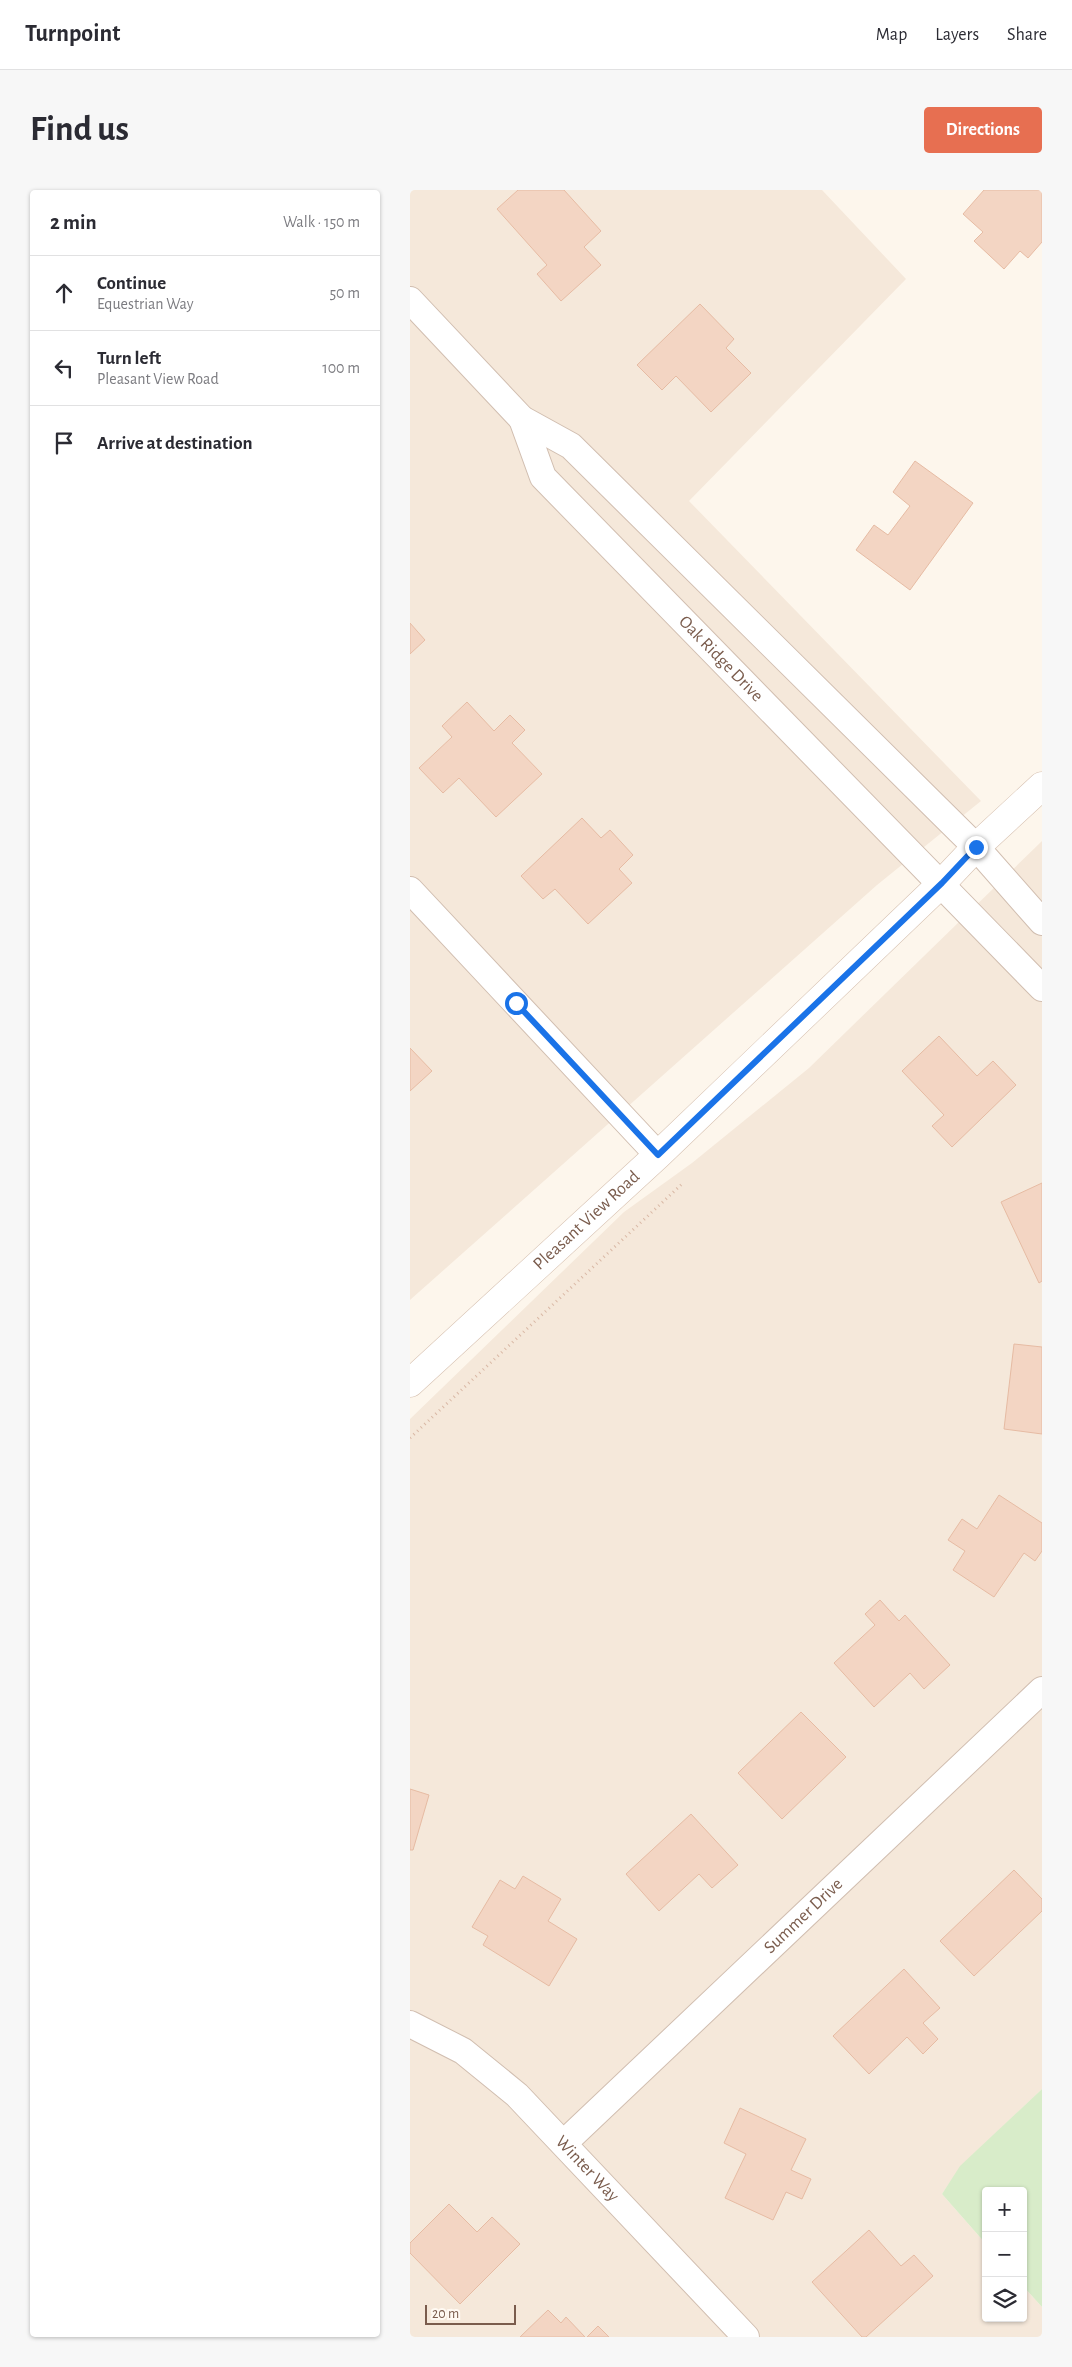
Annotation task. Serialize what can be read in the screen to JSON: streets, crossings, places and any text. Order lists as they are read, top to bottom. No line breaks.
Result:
{"streets":{"main road":["Pleasant View Road"],"street":["Oak Ridge Drive","Summer Drive","Winter Way"]},"crossings":[["Oak Ridge Drive","Pleasant View Road"],["Summer Drive","Winter Way"]],"scale_bar":"20 m","page":{"header":"Turnpoint","nav":["Map","Layers","Share"],"buttons":"Directions","title":"Find us","heading":["2 min","Walk · 150 m"],"list":[["Continue","Equestrian Way","50 m"],["Turn left","Pleasant View Road","100 m"],"Arrive at destination"],"map_buttons":["+","−"],"scale":"20 m"}}
